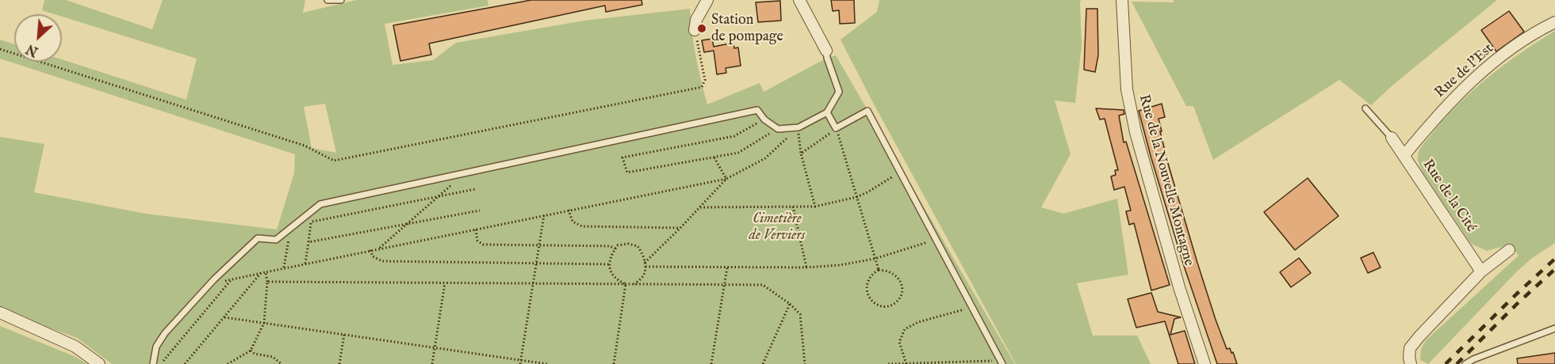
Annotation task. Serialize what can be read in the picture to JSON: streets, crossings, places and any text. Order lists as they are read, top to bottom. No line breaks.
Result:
{"streets":{"street":["Rue de l'Est","Rue de la Nouvelle Montagne","Rue de la Cité"]},"crossings":[["Rue de l'Est","Rue de la Cité"]],"parks":["Cimetière de Verviers"],"places":["Station de pompage"],"north":"bottom left"}
